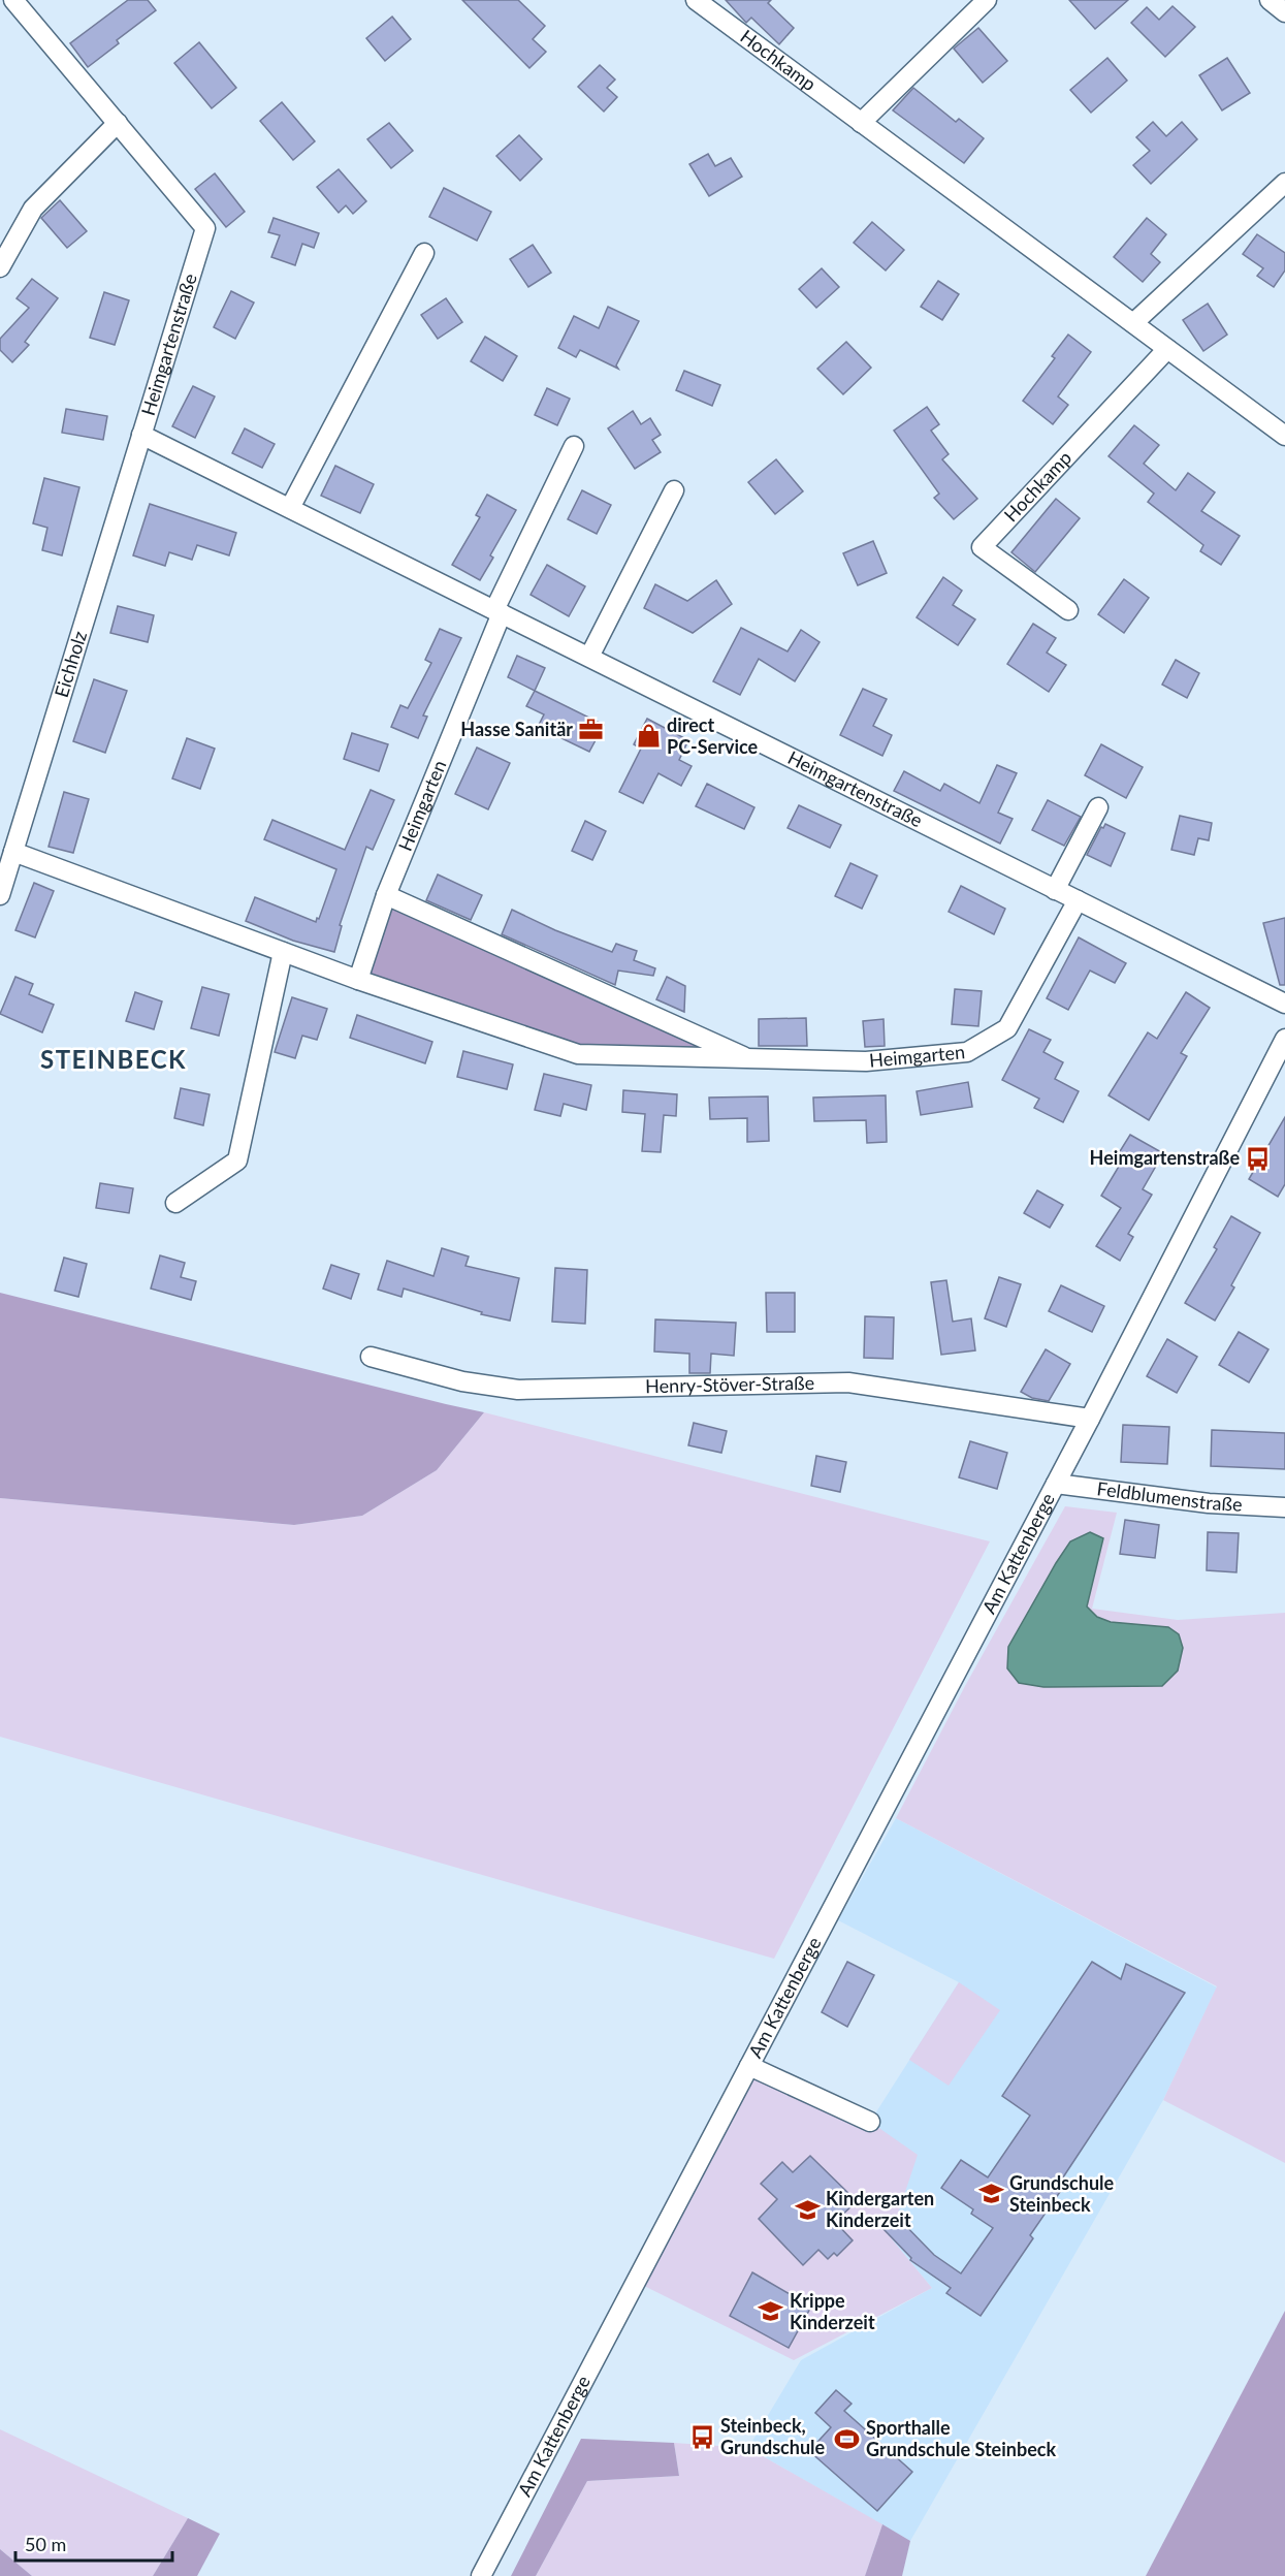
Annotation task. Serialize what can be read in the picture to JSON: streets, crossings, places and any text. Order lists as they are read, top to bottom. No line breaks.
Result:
{"streets":{"street":["Hochkamp","Heimgartenstraße","Eichholz","Heimgarten","Henry-Stöver-Straße","Feldblumenstraße","Am Kattenberge"]},"crossings":[["Heimgartenstraße","Eichholz"],["Heimgartenstraße","Heimgarten"],["Eichholz","Heimgarten"],["Henry-Stöver-Straße","Am Kattenberge"],["Feldblumenstraße","Am Kattenberge"]],"districts":["STEINBECK"],"places":{"office":["Hasse Sanitär"],"shop":["direct PC-Service"],"bus stop":["Heimgartenstraße","Steinbeck, Grundschule"],"school or university":["Grundschule Steinbeck","Kindergarten Kinderzeit","Krippe Kinderzeit"],"sports":["Sporthalle Grundschule Steinbeck"]},"scale_bar":"50 m"}
